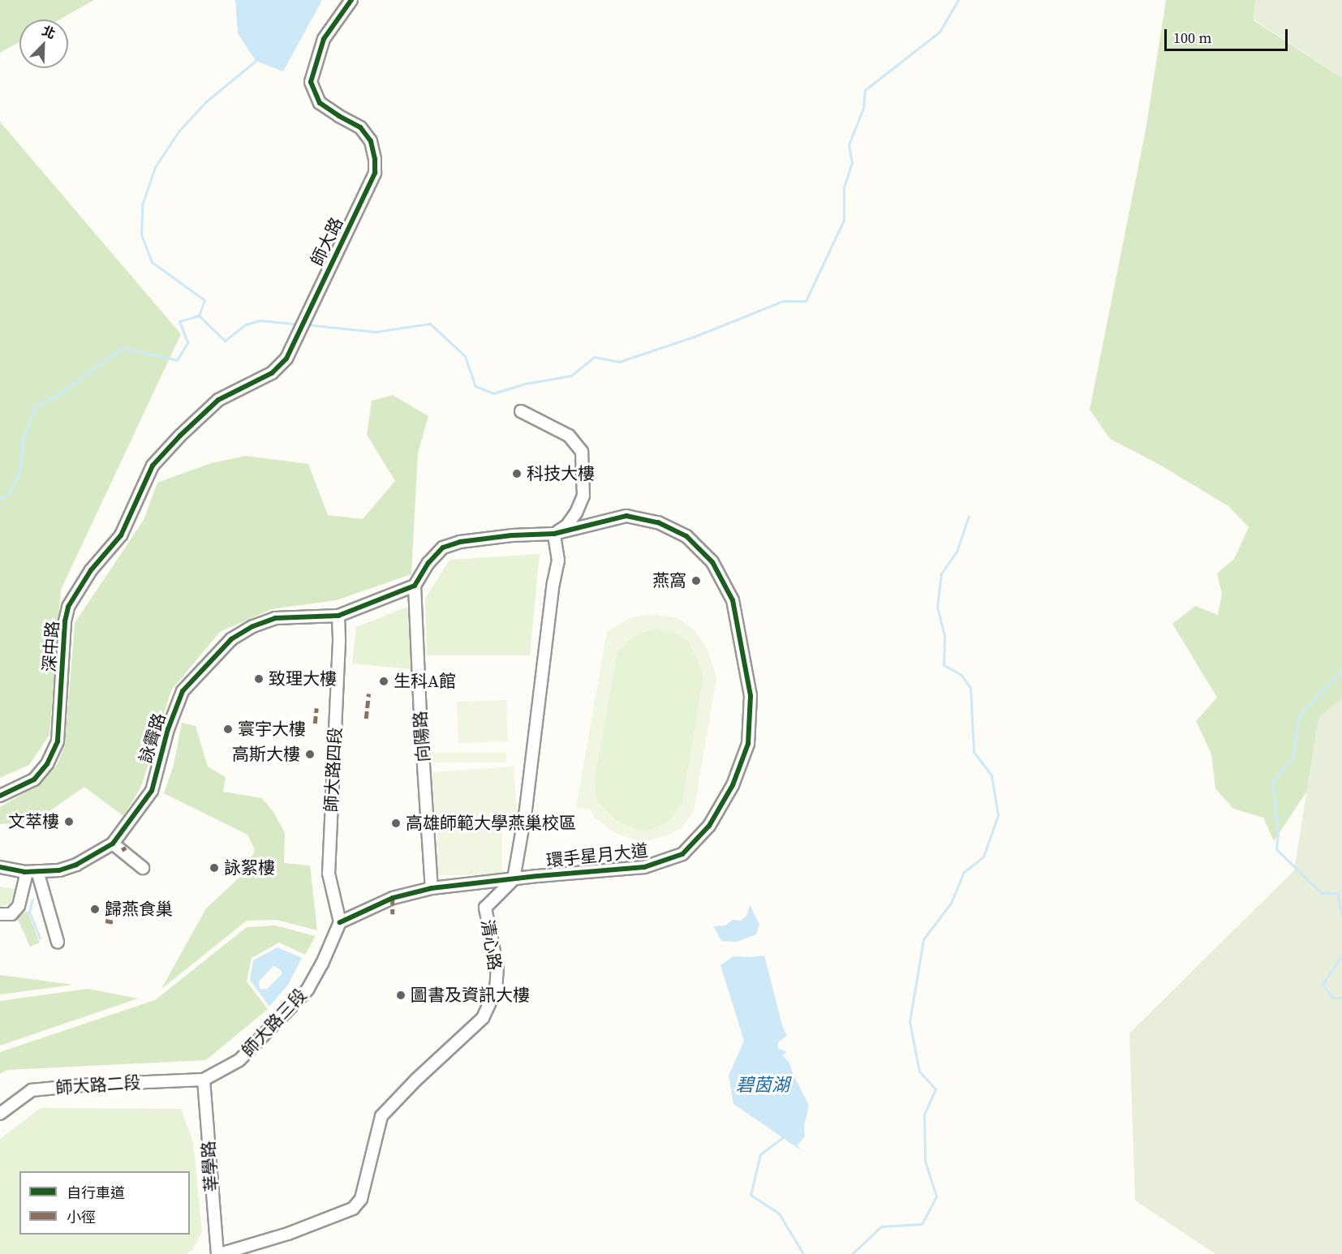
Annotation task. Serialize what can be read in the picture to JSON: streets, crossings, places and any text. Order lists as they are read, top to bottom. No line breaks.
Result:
{"streets":{"street":["師大路","深中路","向陽路","詠霽路","師大路四段","環手星月大道","清心路","師大路三段","師大路二段","莘學路"]},"crossings":[["師大路","深中路"],["向陽路","環手星月大道"],["詠霽路","師大路四段"],["師大路四段","環手星月大道"],["師大路四段","師大路三段"],["環手星月大道","清心路"],["環手星月大道","師大路三段"],["清心路","莘學路"],["師大路三段","師大路二段"],["師大路三段","莘學路"],["師大路二段","莘學路"]],"water":["碧茵湖"],"places":["科技大樓","燕窩","致理大樓","生科A館","寰宇大樓","高斯大樓","文萃樓","高雄師範大學燕巢校區","詠絮樓","歸燕食巢","圖書及資訊大樓"],"legend":["自行車道","小徑"],"scale_bar":"100 m","north":"top right"}
